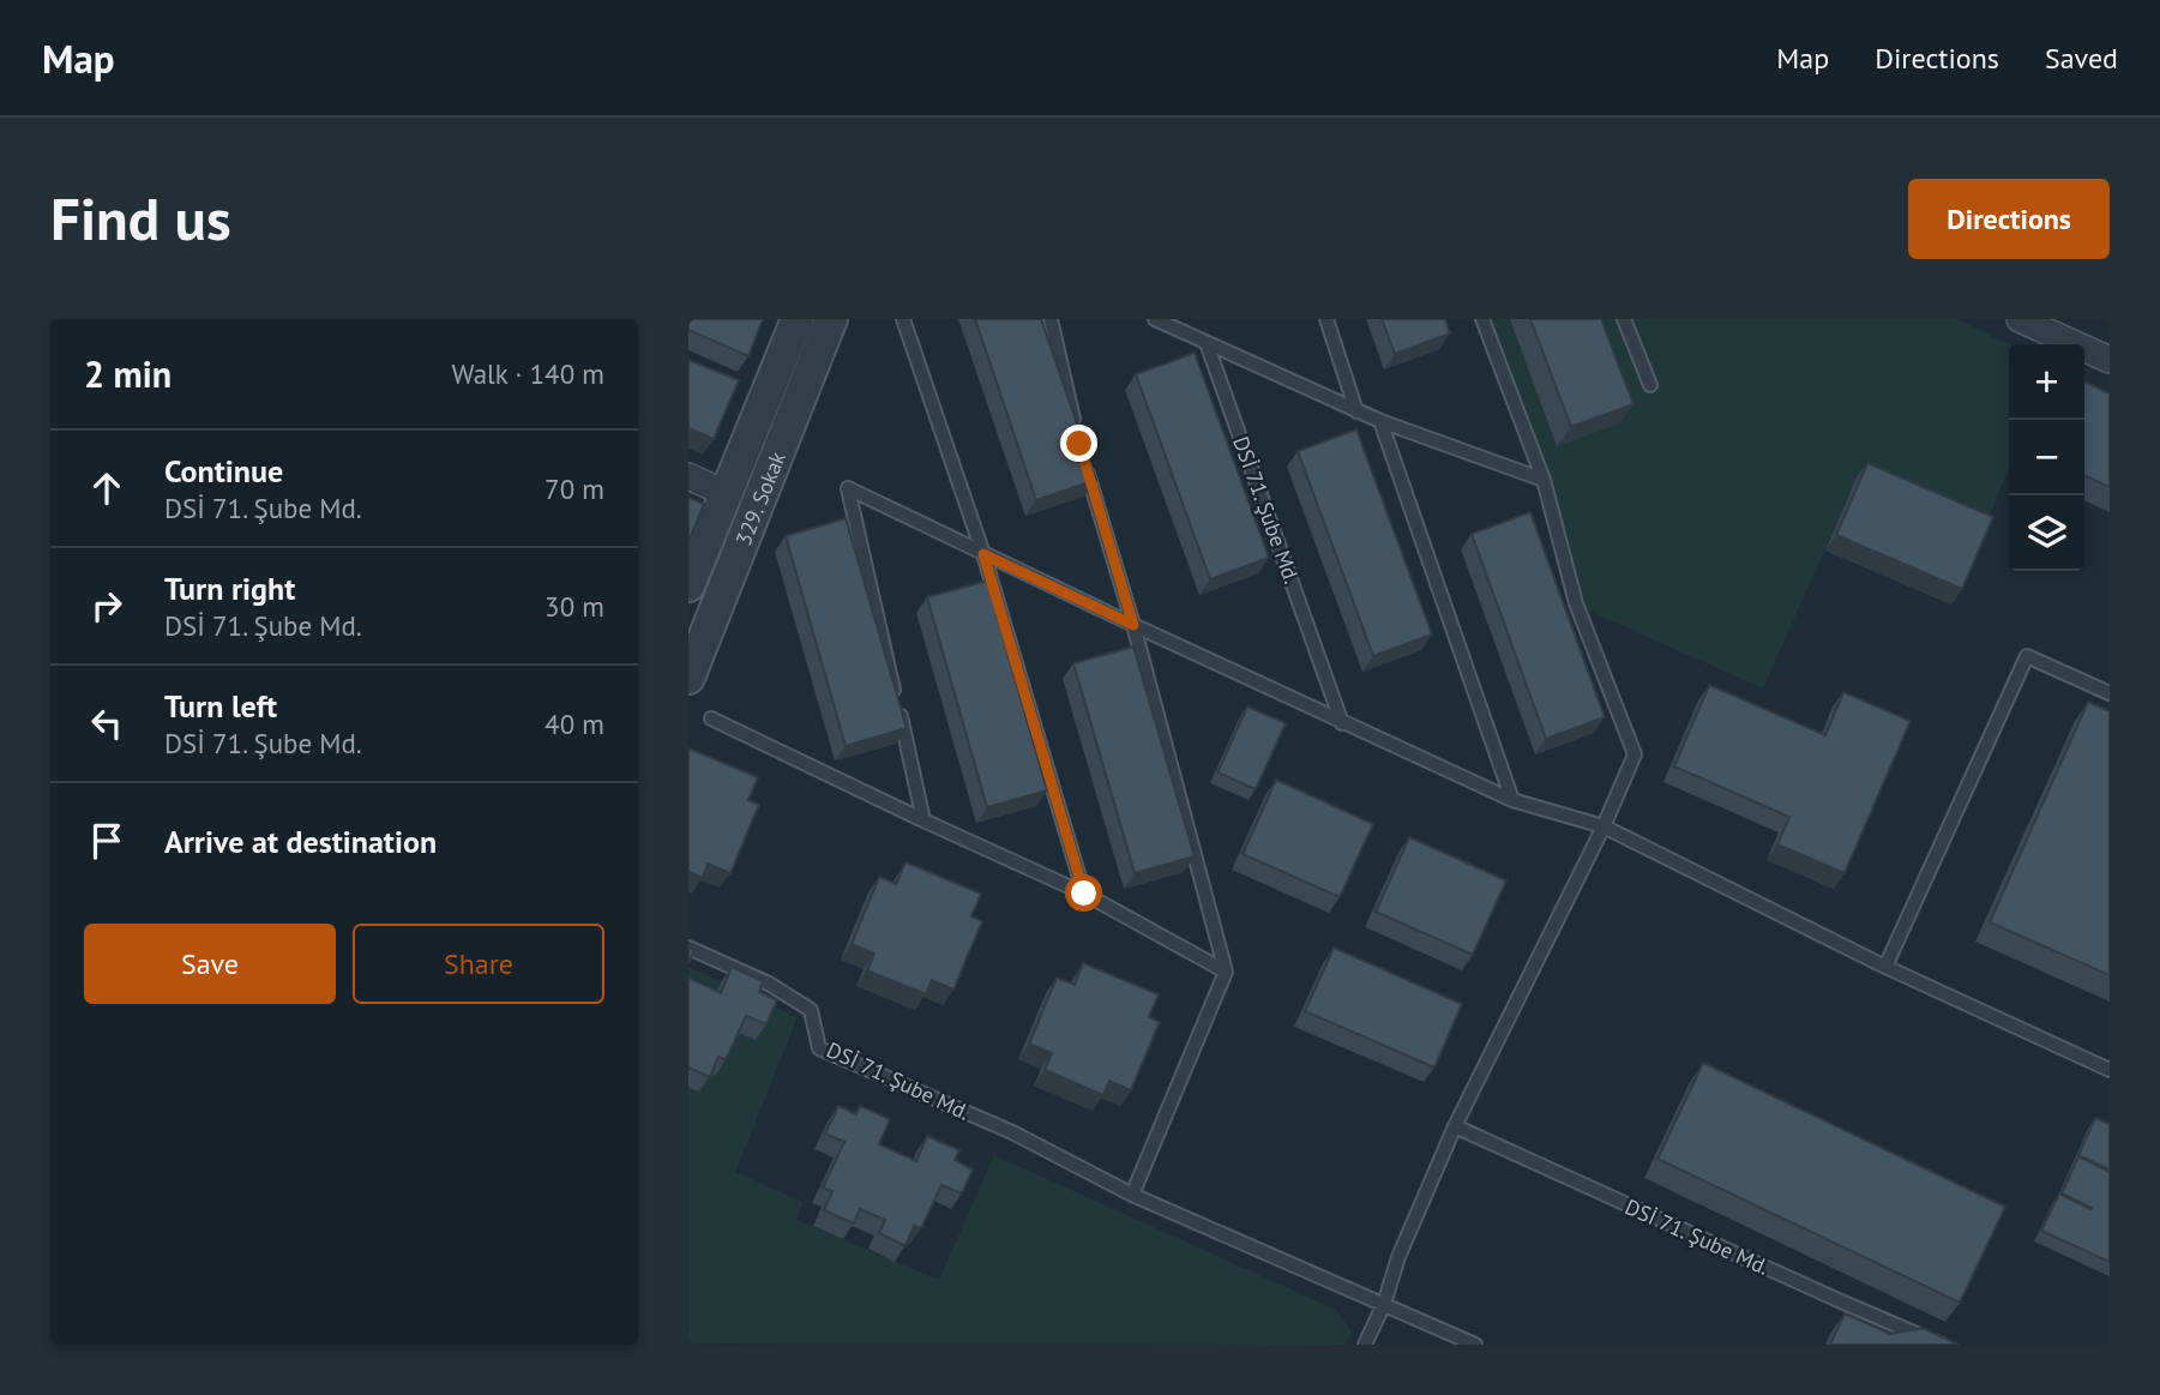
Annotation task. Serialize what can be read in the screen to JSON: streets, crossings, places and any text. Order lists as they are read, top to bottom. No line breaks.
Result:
{"streets":{"street":["329. Sokak"],"lane":["DSİ 71. Şube Md."]},"page":{"header":"Map","nav":["Map","Directions","Saved"],"buttons":["Directions",["Save","Share"]],"title":"Find us","heading":["2 min","Walk · 140 m"],"map_buttons":["+","−"],"list":[["Continue","DSİ 71. Şube Md.","70 m"],["Turn right","DSİ 71. Şube Md.","30 m"],["Turn left","DSİ 71. Şube Md.","40 m"],"Arrive at destination"]}}
